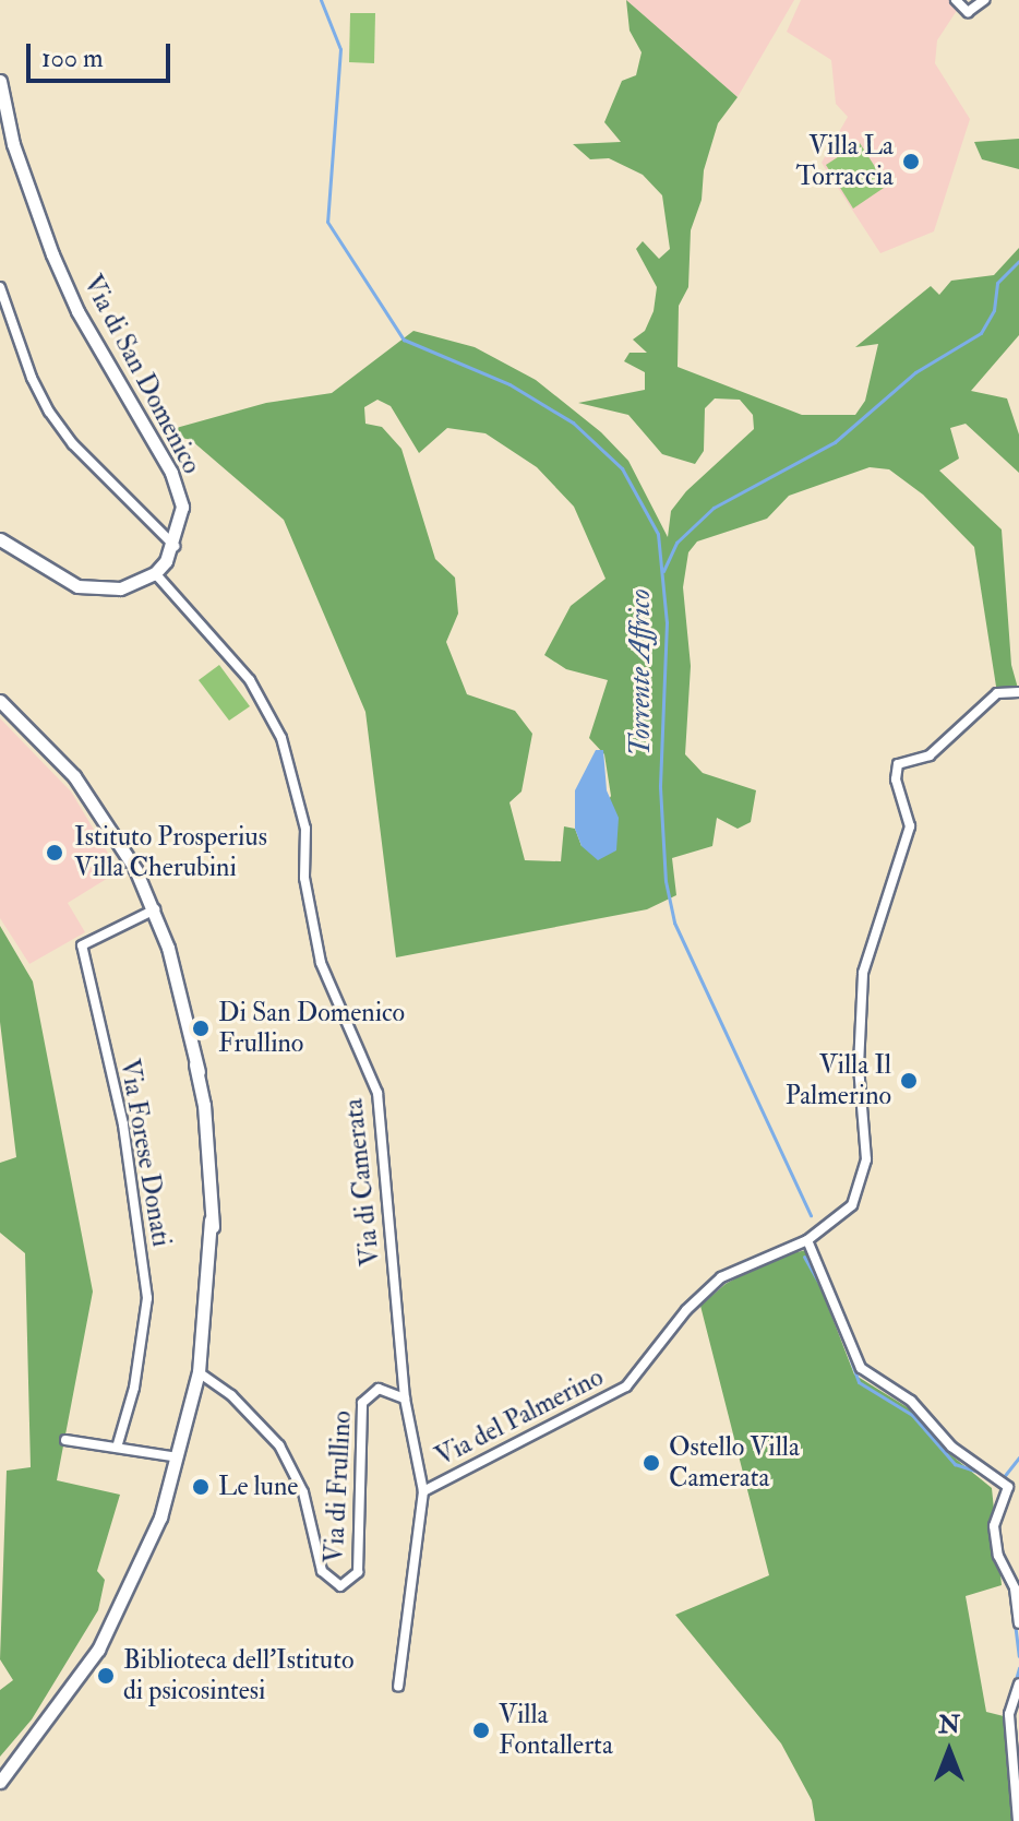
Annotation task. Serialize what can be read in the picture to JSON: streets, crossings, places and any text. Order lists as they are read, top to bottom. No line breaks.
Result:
{"streets":{"main road":["Via di San Domenico"],"street":["Via Forese Donati","Via di Camerata","Via del Palmerino","Via di Frullino"]},"crossings":[["Via di San Domenico","Via di Camerata"],["Via di Camerata","Via del Palmerino"],["Via di Camerata","Via di Frullino"]],"water":["Torrente Affrico"],"places":["Villa La Torraccia","Istituto Prosperius Villa Cherubini","Di San Domenico Frullino","Villa Il Palmerino","Ostello Villa Camerata","Le lune","Biblioteca dell'Istituto di psicosintesi","Villa Fontallerta"],"scale_bar":"100 m","north":"top"}
